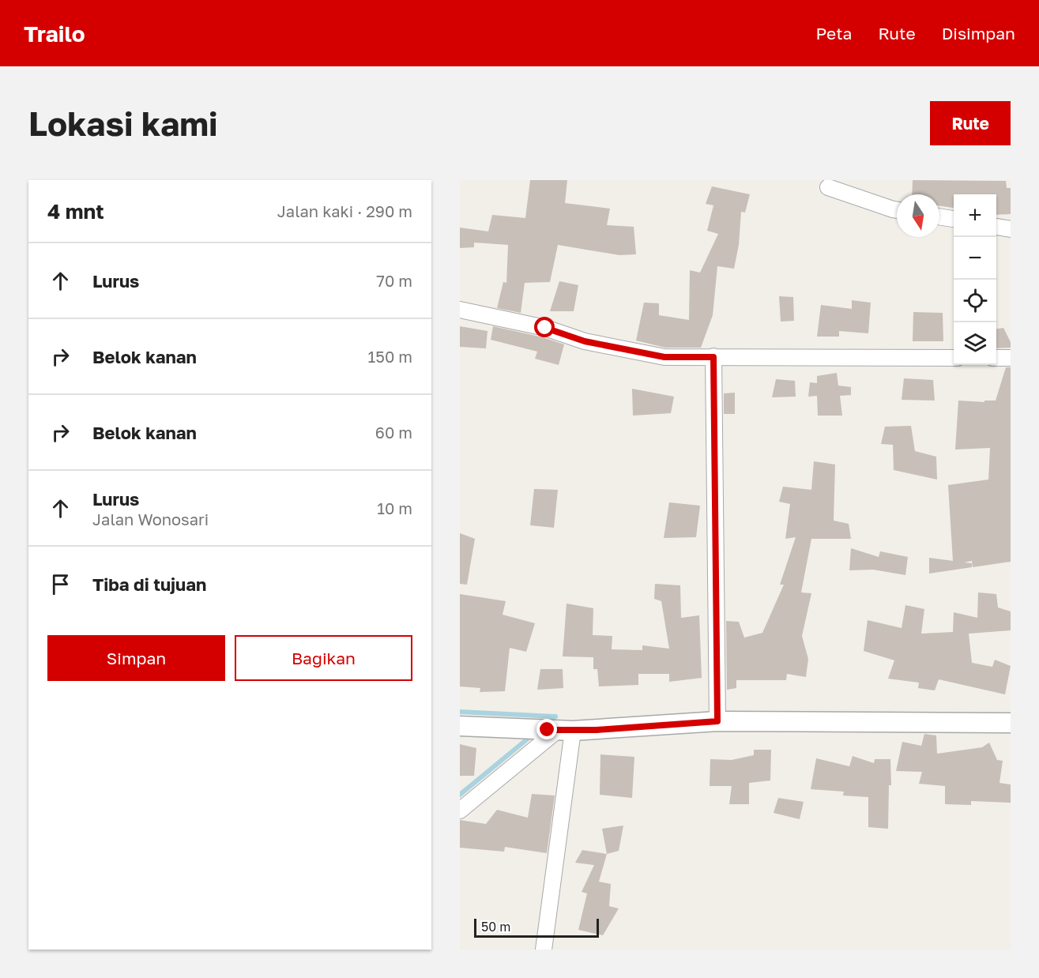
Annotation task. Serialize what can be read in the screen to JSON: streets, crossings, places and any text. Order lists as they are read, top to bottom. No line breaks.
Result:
{"scale_bar":"50 m","north":"bottom","page":{"header":"Trailo","nav":["Peta","Rute","Disimpan"],"buttons":["Rute",["Simpan","Bagikan"]],"title":"Lokasi kami","heading":["4 mnt","Jalan kaki · 290 m"],"map_buttons":["+","−"],"list":[["Lurus","70 m"],["Belok kanan","150 m"],["Belok kanan","60 m"],["Lurus","Jalan Wonosari","10 m"],"Tiba di tujuan"],"scale":"50 m"}}
